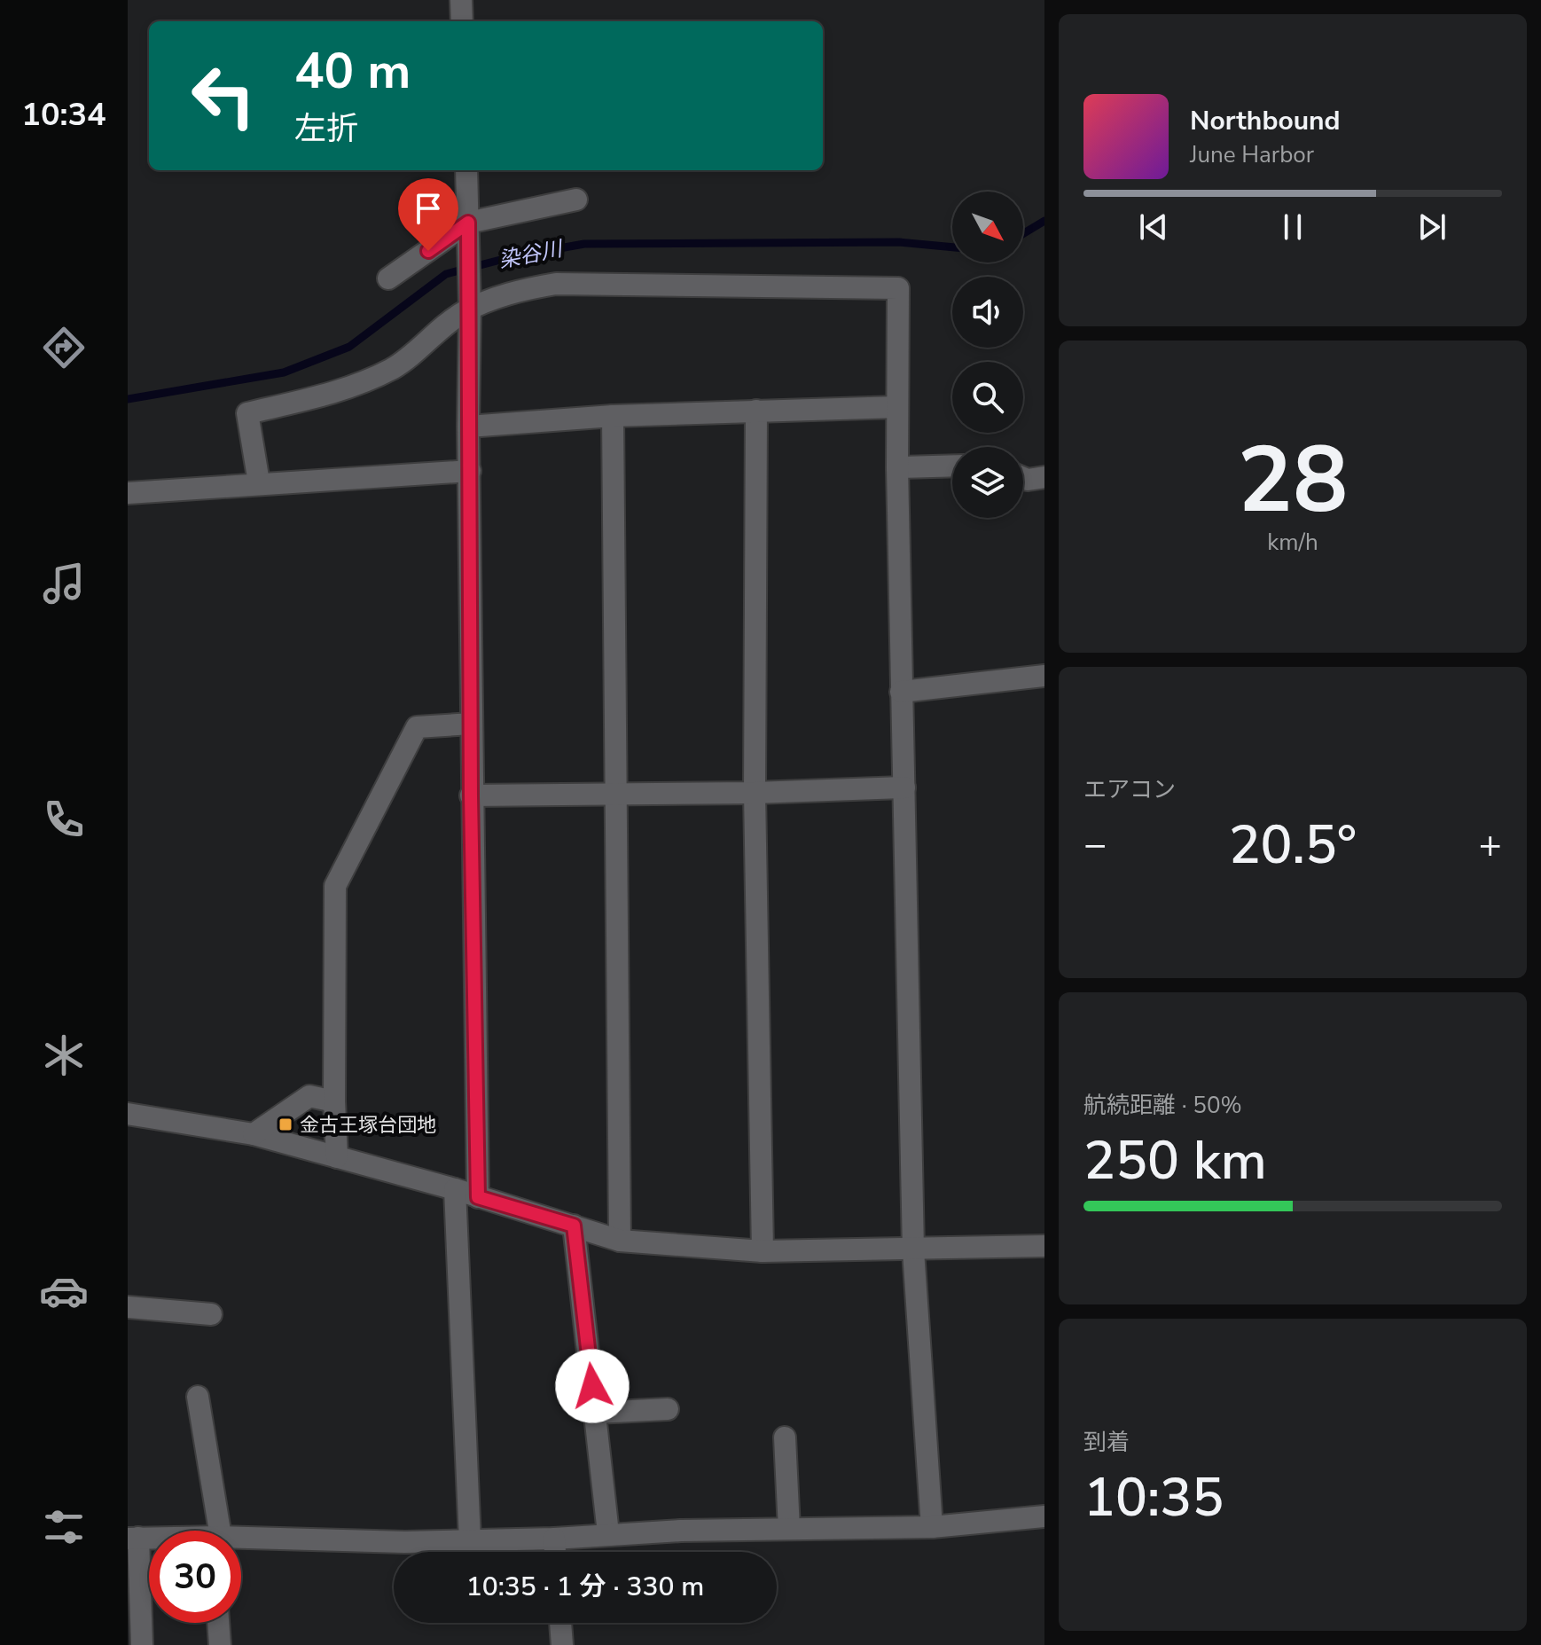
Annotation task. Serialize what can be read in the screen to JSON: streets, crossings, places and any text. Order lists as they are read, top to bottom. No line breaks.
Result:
{"water":["染谷川"],"places":{"transit":["金古王塚台団地"]},"north":"bottom right","page":{"tabs":"10:34","turn":["40 m","左折"],"song":["Northbound","June Harbor"],"tile":[["28","km/h"],"エアコン",["航続距離 · 50%","250 km"],["到着","10:35"]],"heat":["−","20.5°","+"],"limit":"30","trip":"10:35 · 1 分 · 330 m"}}
